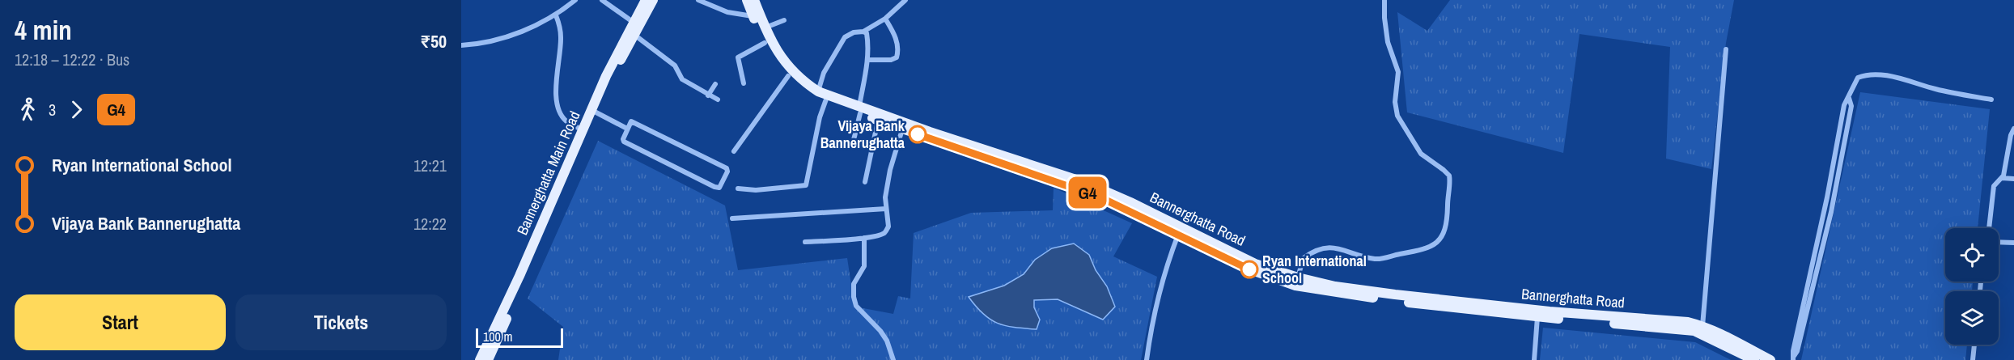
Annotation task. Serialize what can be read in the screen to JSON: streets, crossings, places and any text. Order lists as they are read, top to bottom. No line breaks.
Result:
{"streets":{"main road":["Bannerghatta Main Road","Bannerghatta Road"]},"places":["Vijaya Bank Bannerughatta","Ryan International School"],"lines":["bus line G4"],"scale_bar":"100 m","page":{"heading":["4 min","12:18 – 12:22 · Bus","₹50"],"on_map":"G4","legs":["3","G4"],"list":[{"name":"Ryan International School","value":"12:21"},{"name":"Vijaya Bank Bannerughatta","value":"12:22"}],"buttons":["Start","Tickets"],"scale":"100 m"}}
